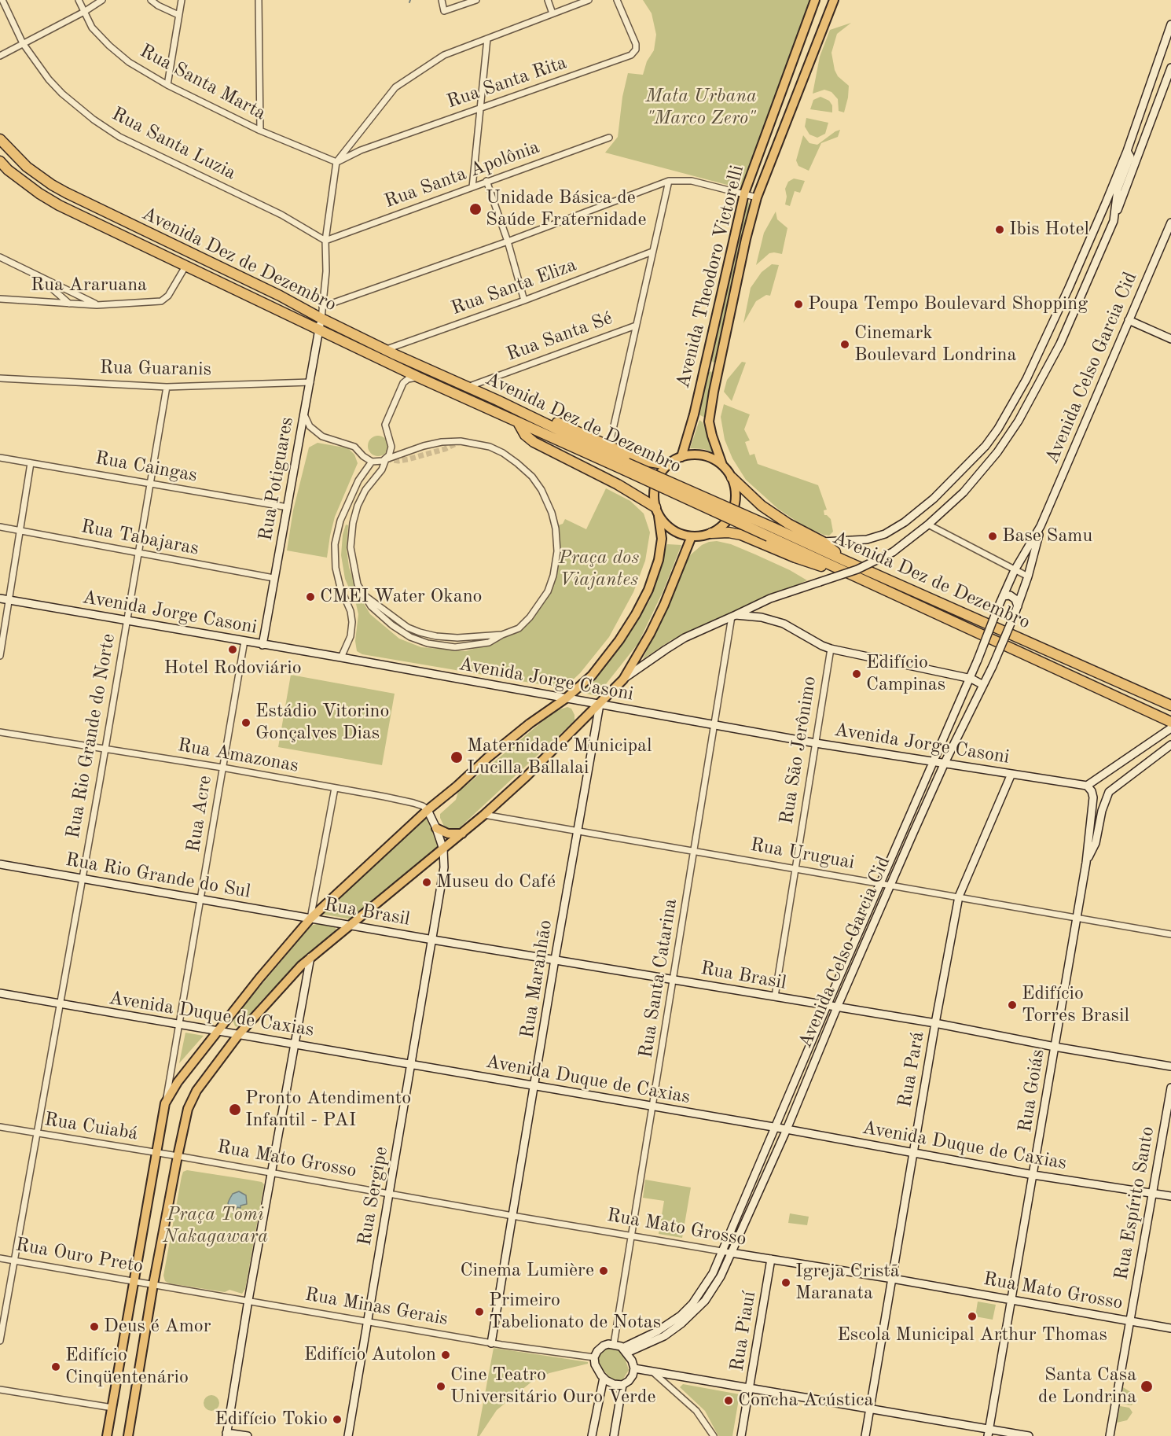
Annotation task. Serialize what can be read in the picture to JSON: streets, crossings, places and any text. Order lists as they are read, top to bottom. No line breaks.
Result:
{"streets":{"highway":["Avenida Dez de Dezembro"],"main road":["Avenida Theodoro Victorelli"],"street":["Rua Santa Marta","Rua Santa Rita","Rua Santa Luzia","Rua Santa Apolônia","Rua Araruana","Rua Santa Eliza","Rua Santa Sé","Avenida Celso Garcia Cid","Rua Guaranis","Rua Caingas","Rua Potiguares","Rua Tabajaras","Avenida Jorge Casoni","Rua Rio Grande do Norte","Rua São Jerônimo","Rua Amazonas","Rua Acre","Rua Uruguai","Rua Rio Grande do Sul","Rua Brasil","Rua Santa Catarina","Rua Maranhão","Avenida Duque de Caxias","Rua Pará","Rua Goiás","Rua Cuiabá","Rua Mato Grosso","Rua Sergipe","Rua Espírito Santo","Rua Ouro Preto","Rua Minas Gerais","Rua Piauí"]},"crossings":[["Rua Santa Marta","Rua Santa Rita"],["Rua Santa Luzia","Rua Santa Apolônia"],["Avenida Dez de Dezembro","Rua Araruana"],["Avenida Dez de Dezembro","Rua Santa Eliza"],["Avenida Dez de Dezembro","Rua Santa Sé"],["Avenida Dez de Dezembro","Rua Potiguares"],["Avenida Celso Garcia Cid","Avenida Jorge Casoni"],["Avenida Celso Garcia Cid","Rua Uruguai"],["Avenida Celso Garcia Cid","Rua Brasil"],["Avenida Celso Garcia Cid","Rua Santa Catarina"],["Avenida Celso Garcia Cid","Avenida Duque de Caxias"],["Avenida Celso Garcia Cid","Rua Mato Grosso"],["Avenida Celso Garcia Cid","Rua Minas Gerais"],["Rua Guaranis","Rua Potiguares"],["Rua Guaranis","Rua Rio Grande do Norte"],["Rua Caingas","Rua Potiguares"],["Rua Caingas","Rua Rio Grande do Norte"],["Rua Potiguares","Rua Tabajaras"],["Rua Potiguares","Avenida Jorge Casoni"],["Rua Tabajaras","Rua Rio Grande do Norte"],["Avenida Jorge Casoni","Rua Rio Grande do Norte"],["Avenida Jorge Casoni","Rua São Jerônimo"],["Avenida Jorge Casoni","Rua Acre"],["Avenida Jorge Casoni","Rua Santa Catarina"],["Avenida Jorge Casoni","Rua Maranhão"],["Avenida Jorge Casoni","Rua Pará"],["Avenida Jorge Casoni","Rua Goiás"],["Rua Rio Grande do Norte","Rua Amazonas"],["Rua Rio Grande do Norte","Rua Rio Grande do Sul"],["Rua Rio Grande do Norte","Avenida Duque de Caxias"],["Rua Rio Grande do Norte","Rua Cuiabá"],["Rua Rio Grande do Norte","Rua Ouro Preto"],["Rua São Jerônimo","Rua Uruguai"],["Rua São Jerônimo","Rua Brasil"],["Rua Amazonas","Rua Acre"],["Rua Acre","Rua Rio Grande do Sul"],["Rua Acre","Avenida Duque de Caxias"],["Rua Uruguai","Rua Santa Catarina"],["Rua Uruguai","Rua Maranhão"],["Rua Uruguai","Rua Pará"],["Rua Uruguai","Rua Goiás"],["Rua Rio Grande do Sul","Rua Brasil"],["Rua Brasil","Rua Santa Catarina"],["Rua Brasil","Rua Maranhão"],["Rua Brasil","Rua Pará"],["Rua Brasil","Rua Goiás"],["Rua Brasil","Rua Sergipe"],["Rua Santa Catarina","Avenida Duque de Caxias"],["Rua Santa Catarina","Rua Mato Grosso"],["Rua Santa Catarina","Rua Minas Gerais"],["Rua Maranhão","Avenida Duque de Caxias"],["Rua Maranhão","Rua Mato Grosso"],["Rua Maranhão","Rua Minas Gerais"],["Avenida Duque de Caxias","Rua Pará"],["Avenida Duque de Caxias","Rua Goiás"],["Avenida Duque de Caxias","Rua Sergipe"],["Avenida Duque de Caxias","Rua Espírito Santo"],["Rua Pará","Rua Mato Grosso"],["Rua Goiás","Rua Mato Grosso"],["Rua Cuiabá","Rua Mato Grosso"],["Rua Mato Grosso","Rua Sergipe"],["Rua Mato Grosso","Rua Espírito Santo"],["Rua Mato Grosso","Rua Piauí"],["Rua Sergipe","Rua Minas Gerais"],["Rua Ouro Preto","Rua Minas Gerais"]],"parks":["Mata Urbana \"Marco Zero\"","Praça dos Viajantes","Praça Tomi Nakagawara"],"places":["Unidade Básica de Saúde Fraternidade","Ibis Hotel","Poupa Tempo Boulevard Shopping","Cinemark Boulevard Londrina","Base Samu","CMEI Water Okano","Hotel Rodoviário","Edifício Campinas","Estádio Vitorino Gonçalves Dias","Maternidade Municipal Lucilla Ballalai","Museu do Café","Edifício Torres Brasil","Pronto Atendimento Infantil - PAI","Cinema Lumière","Igreja Cristã Maranata","Primeiro Tabelionato de Notas","Escola Municipal Arthur Thomas","Deus é Amor","Edifício Autolon","Edifício Cinqüentenário","Cine Teatro Universitário Ouro Verde","Santa Casa de Londrina","Concha Acústica","Edifício Tokio"]}
